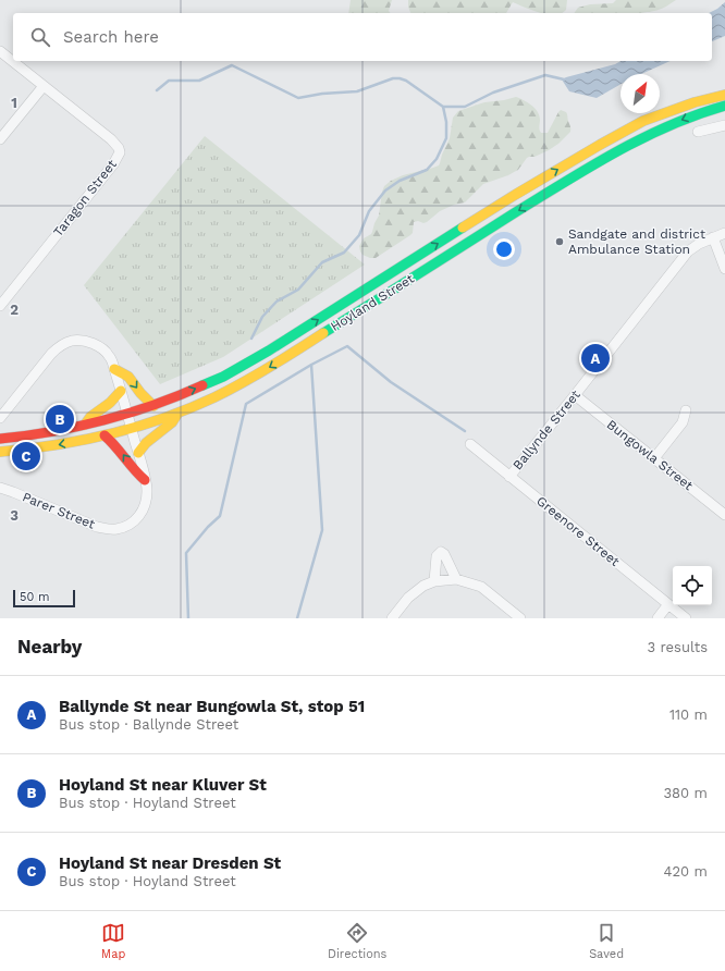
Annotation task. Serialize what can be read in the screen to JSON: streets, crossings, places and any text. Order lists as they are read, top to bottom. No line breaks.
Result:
{"streets":{"main road":["Hoyland Street"],"street":["Taragon Street","Ballynde Street","Bungowla Street","Parer Street","Greenore Street"]},"crossings":[["Hoyland Street","Parer Street"],["Ballynde Street","Bungowla Street"],["Ballynde Street","Greenore Street"]],"places":["Sandgate and district Ambulance Station"],"scale_bar":"50 m","north":"top right","page":{"search":"Search here","pins":["A","B","C"],"scale":"50 m","heading":["Nearby","3 results"],"list":[{"mark":"A","name":"Ballynde St near Bungowla St, stop 51","note":"Bus stop · Ballynde Street","value":"110 m"},{"mark":"B","name":"Hoyland St near Kluver St","note":"Bus stop · Hoyland Street","value":"380 m"},{"mark":"C","name":"Hoyland St near Dresden St","note":"Bus stop · Hoyland Street","value":"420 m"}],"nav":["Map","Directions","Saved"]},"grid":{"rows":["1","2","3"]}}
